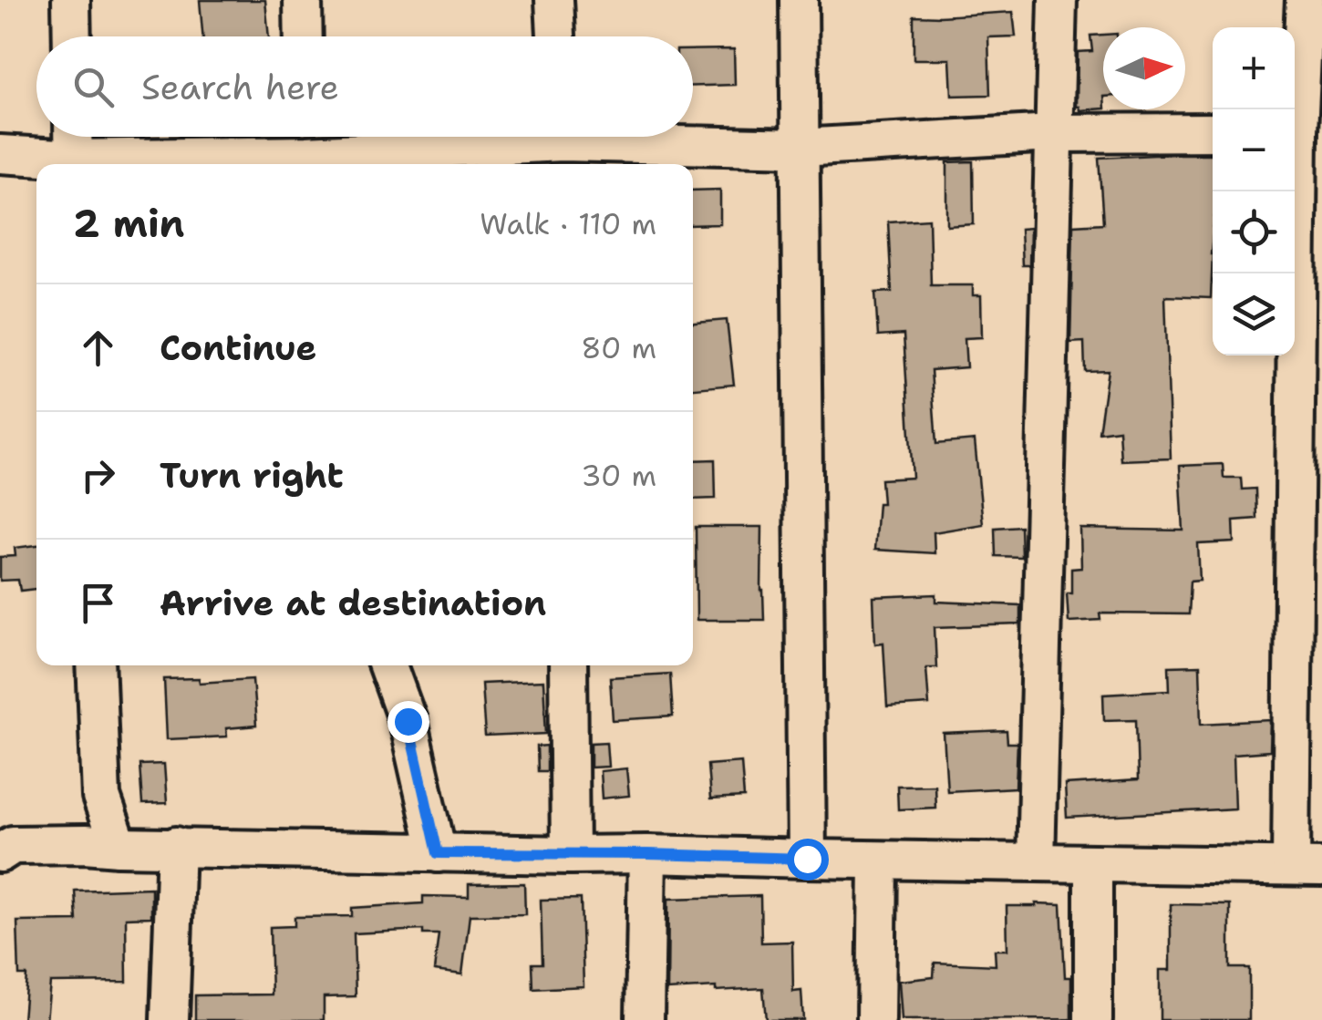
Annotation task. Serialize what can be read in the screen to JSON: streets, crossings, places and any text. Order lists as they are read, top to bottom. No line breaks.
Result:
{"north":"right","page":{"map_buttons":["+","−"],"search":"Search here","heading":["2 min","Walk · 110 m"],"list":[["Continue","80 m"],["Turn right","30 m"],"Arrive at destination"]}}
